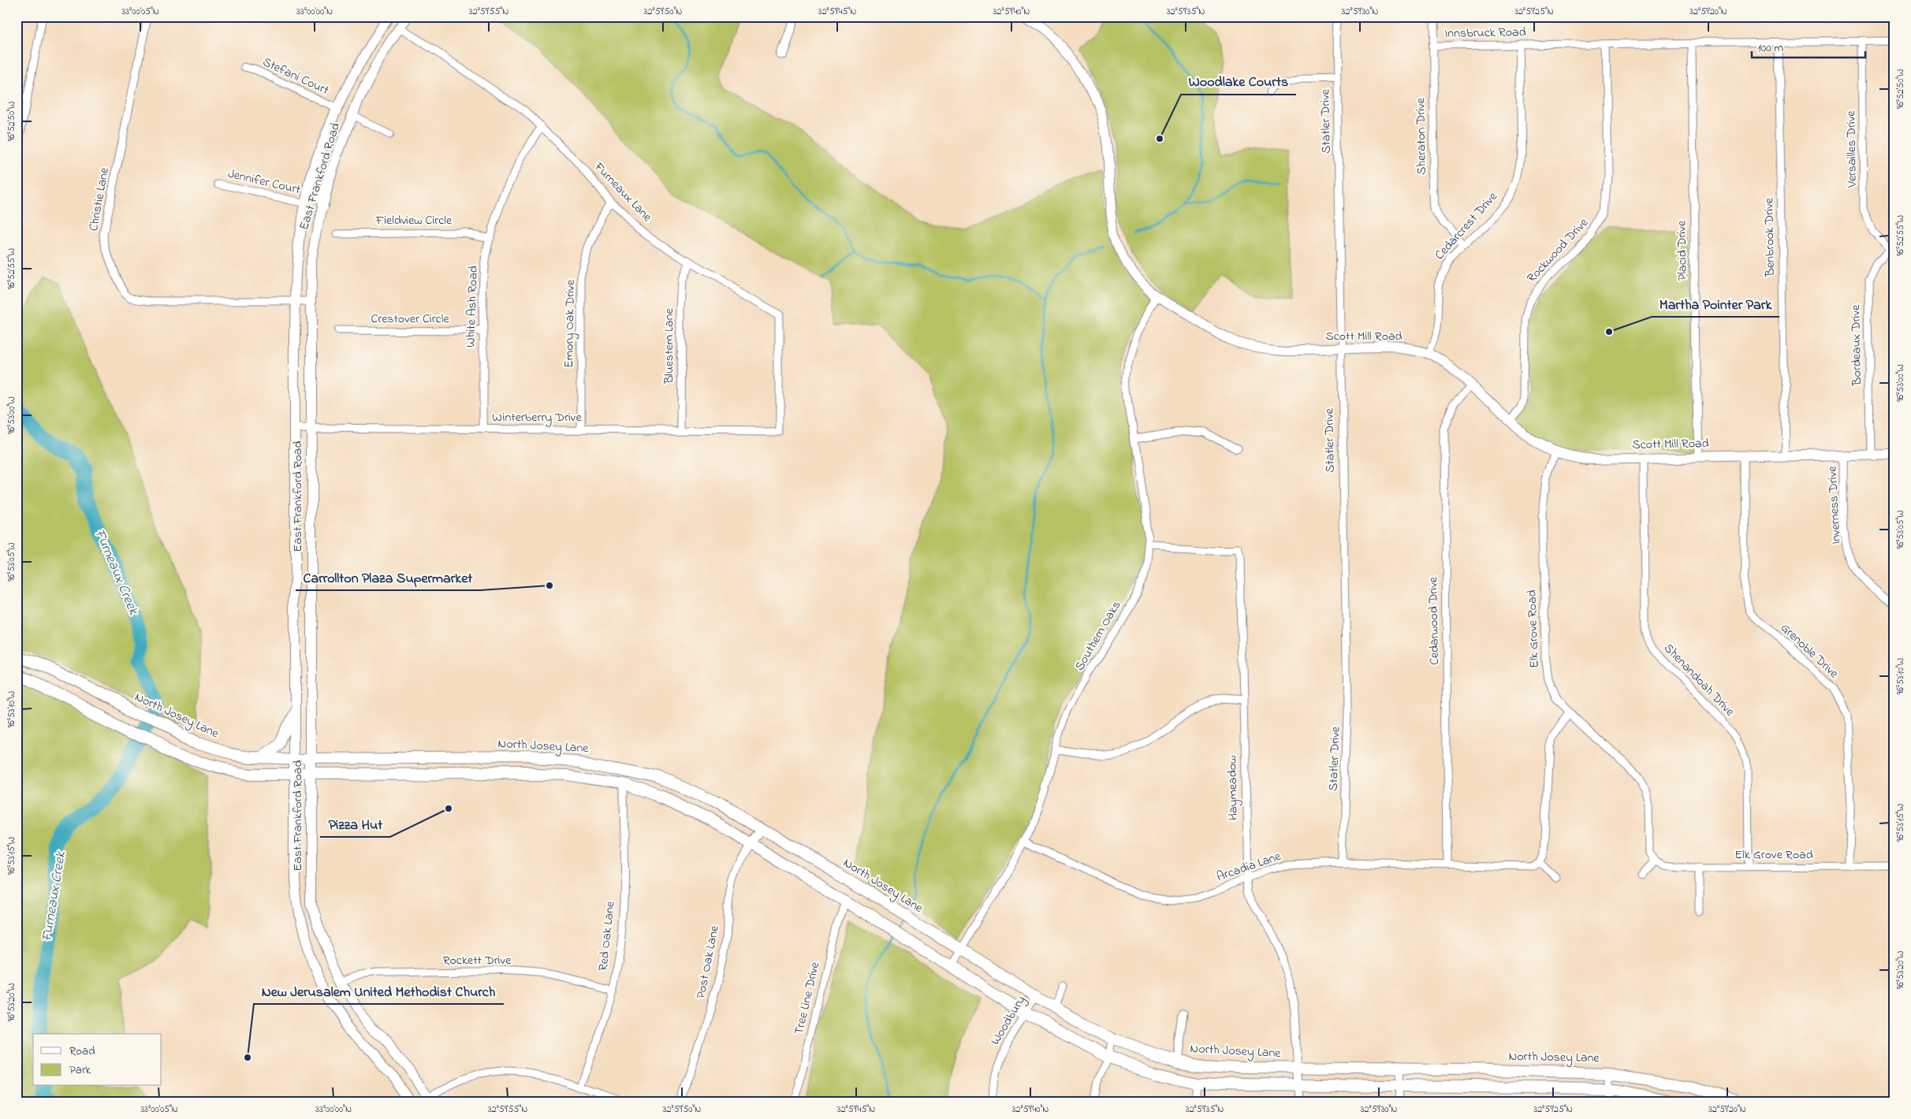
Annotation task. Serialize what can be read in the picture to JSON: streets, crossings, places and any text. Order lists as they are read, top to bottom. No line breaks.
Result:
{"streets":{"main road":["East Frankford Road","Furneaux Lane","Scott Mill Road","North Josey Lane"],"street":["Innsbruck Road","Stefani Court","Statler Drive","Sheraton Drive","Versailles Drive","Jennifer Court","Christie Lane","Fieldview Circle","Cedarcrest Drive","Benbrook Drive","Rockwood Drive","Placid Drive","White Ash Road","Crestover Circle","Emory Oak Drive","Bordeaux Drive","Bluestem Lane","Winterberry Drive","Inverness Drive","Cedarwood Drive","Elk Grove Road","Southern Oaks","Grenoble Drive","Shenandoah Drive","Haymeadow","Arcadia Lane","Red Oak Lane","Rockett Drive","Post Oak Lane","Tree Line Drive","Woodbury"]},"crossings":[["Innsbruck Road","Sheraton Drive"],["Innsbruck Road","Versailles Drive"],["Innsbruck Road","Cedarcrest Drive"],["Innsbruck Road","Benbrook Drive"],["Innsbruck Road","Rockwood Drive"],["Innsbruck Road","Placid Drive"],["Stefani Court","East Frankford Road"],["Statler Drive","Scott Mill Road"],["Statler Drive","Arcadia Lane"],["Sheraton Drive","Cedarcrest Drive"],["Versailles Drive","Bordeaux Drive"],["East Frankford Road","Jennifer Court"],["East Frankford Road","Furneaux Lane"],["East Frankford Road","Christie Lane"],["East Frankford Road","Winterberry Drive"],["East Frankford Road","North Josey Lane"],["East Frankford Road","Rockett Drive"],["Furneaux Lane","White Ash Road"],["Furneaux Lane","Emory Oak Drive"],["Furneaux Lane","Bluestem Lane"],["Furneaux Lane","Winterberry Drive"],["Fieldview Circle","White Ash Road"],["Cedarcrest Drive","Scott Mill Road"],["Benbrook Drive","Scott Mill Road"],["Rockwood Drive","Scott Mill Road"],["Placid Drive","Scott Mill Road"],["White Ash Road","Crestover Circle"],["White Ash Road","Winterberry Drive"],["Emory Oak Drive","Winterberry Drive"],["Scott Mill Road","Bordeaux Drive"],["Scott Mill Road","Inverness Drive"],["Scott Mill Road","Cedarwood Drive"],["Scott Mill Road","Elk Grove Road"],["Scott Mill Road","Southern Oaks"],["Scott Mill Road","Grenoble Drive"],["Scott Mill Road","Shenandoah Drive"],["Bluestem Lane","Winterberry Drive"],["Cedarwood Drive","Arcadia Lane"],["Elk Grove Road","Grenoble Drive"],["Elk Grove Road","Shenandoah Drive"],["Southern Oaks","North Josey Lane"],["Southern Oaks","Haymeadow"],["Southern Oaks","Arcadia Lane"],["North Josey Lane","Haymeadow"],["North Josey Lane","Post Oak Lane"],["North Josey Lane","Woodbury"],["Haymeadow","Arcadia Lane"],["Red Oak Lane","Rockett Drive"]],"water":["Furneaux Creek"],"places":["Woodlake Courts","Martha Pointer Park","Carrollton Plaza Supermarket","Pizza Hut","New Jerusalem United Methodist Church"],"legend":["Road","Park"],"scale_bar":"100 m","coordinates":["33°00'05\"N","33°00'00\"N","32°59'55\"N","32°59'50\"N","32°59'45\"N","32°59'40\"N","32°59'35\"N","32°59'30\"N","32°59'25\"N","32°59'20\"N","96°52'50\"W","96°52'55\"W","96°53'00\"W","96°53'05\"W","96°53'10\"W","96°53'15\"W","96°53'20\"W"]}
